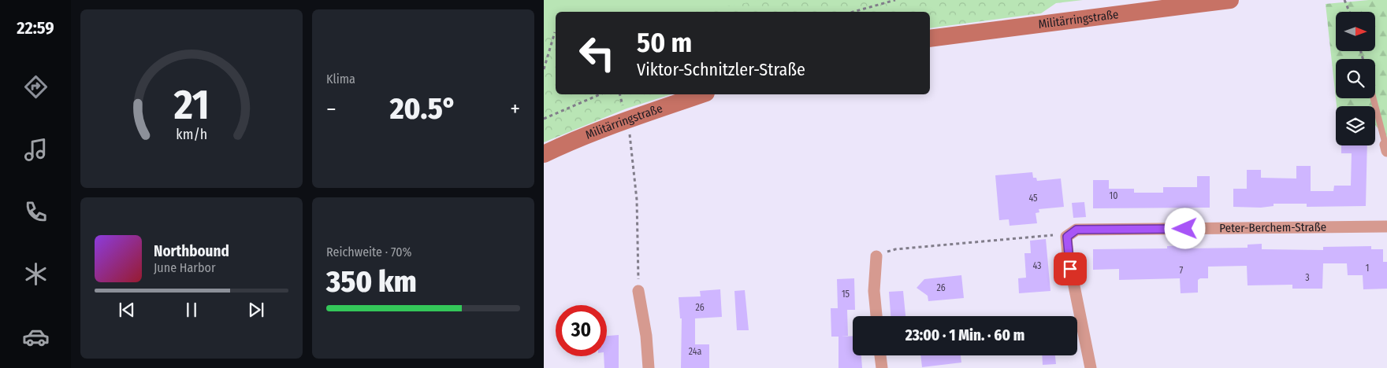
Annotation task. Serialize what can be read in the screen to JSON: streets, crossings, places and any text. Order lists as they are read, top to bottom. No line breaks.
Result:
{"streets":{"main road":["Militärringstraße"],"street":["Peter-Berchem-Straße"]},"house_numbers":["10","45","43","1","7","3","26","15","26","24a"],"north":"right","page":{"tabs":"22:59","tile":["Klima",["Reichweite · 70%","350 km"]],"turn":["50 m","Viktor-Schnitzler-Straße"],"heat":["−","20.5°","+"],"song":["Northbound","June Harbor"],"limit":"30","trip":"23:00 · 1 Min. · 60 m","gauge":["21","km/h"]}}
